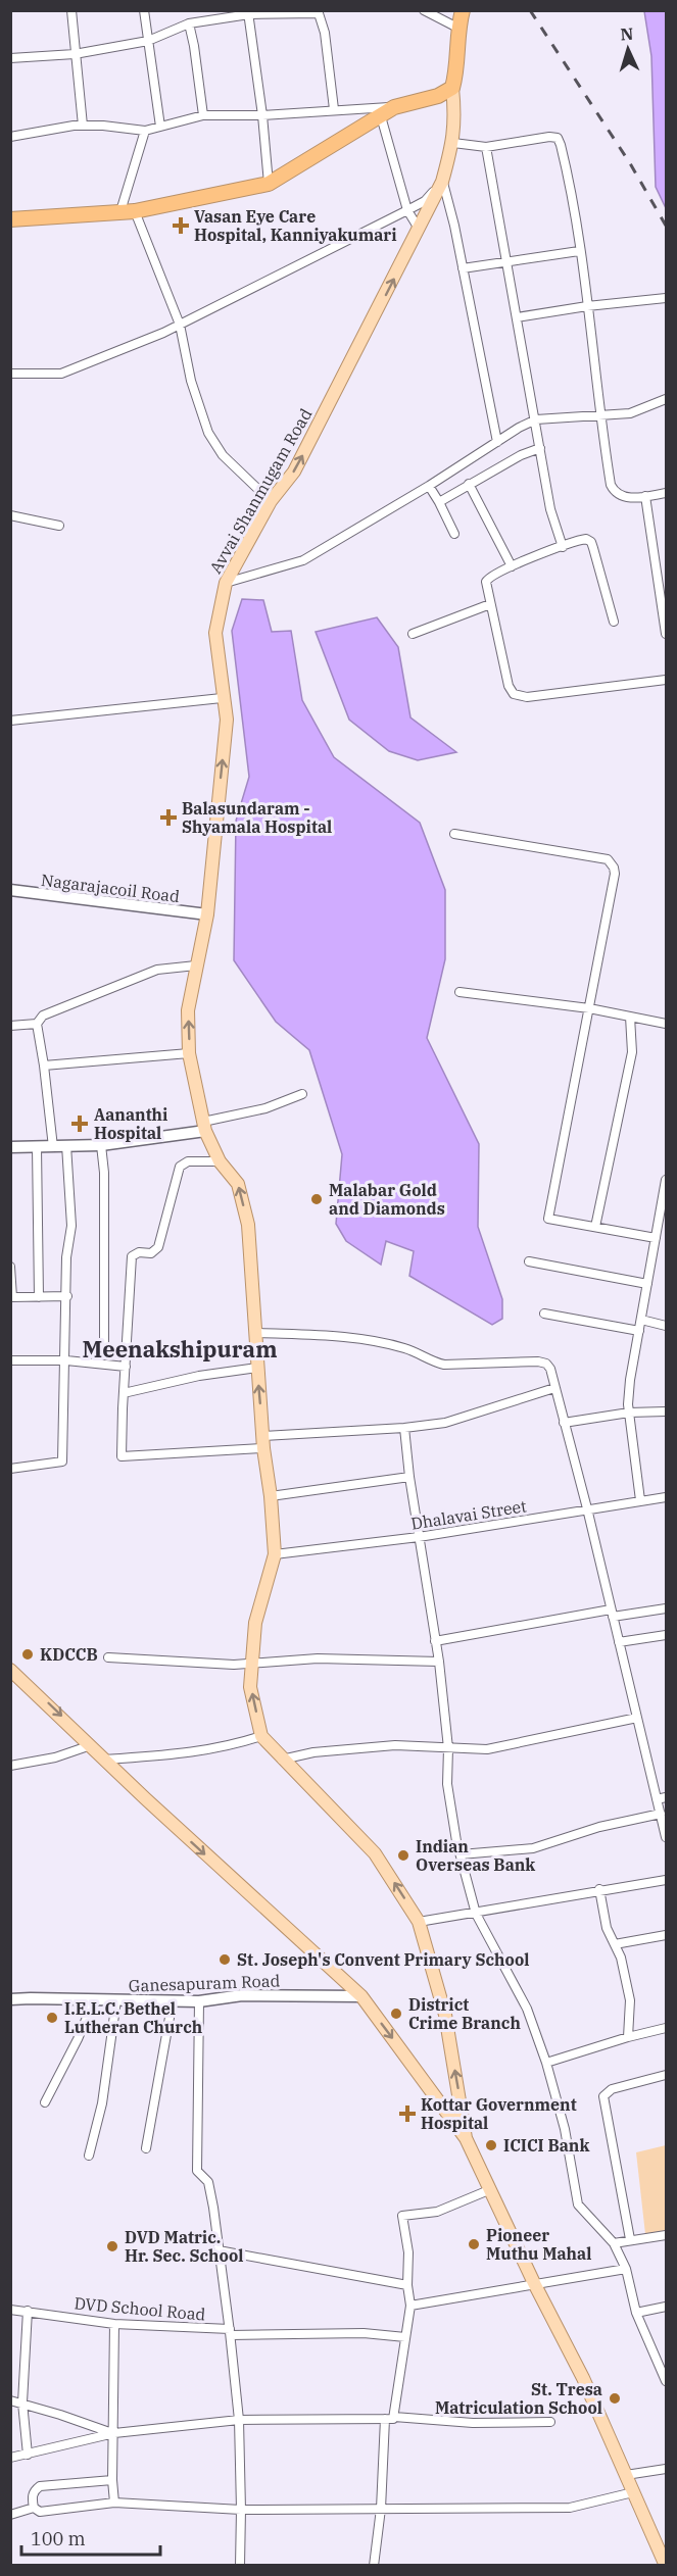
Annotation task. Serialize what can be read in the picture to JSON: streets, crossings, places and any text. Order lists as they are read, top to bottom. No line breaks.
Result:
{"streets":{"main road":["Avvai Shanmugam Road"],"street":["Nagarajacoil Road","Dhalavai Street","Ganesapuram Road","DVD School Road"]},"crossings":[["Avvai Shanmugam Road","Nagarajacoil Road"],["Avvai Shanmugam Road","Dhalavai Street"]],"one_way":["Avvai Shanmugam Road"],"districts":["Meenakshipuram"],"places":{"health":["Vasan Eye Care Hospital, Kanniyakumari","Balasundaram - Shyamala Hospital","Aananthi Hospital","Kottar Government Hospital"],"other":["Malabar Gold and Diamonds","KDCCB","Indian Overseas Bank","St. Joseph's Convent Primary School","District Crime Branch","I.E.L.C. Bethel Lutheran Church","ICICI Bank","Pioneer Muthu Mahal","DVD Matric. Hr. Sec. School","St. Tresa Matriculation School"]},"scale_bar":"100 m","north":"top"}
